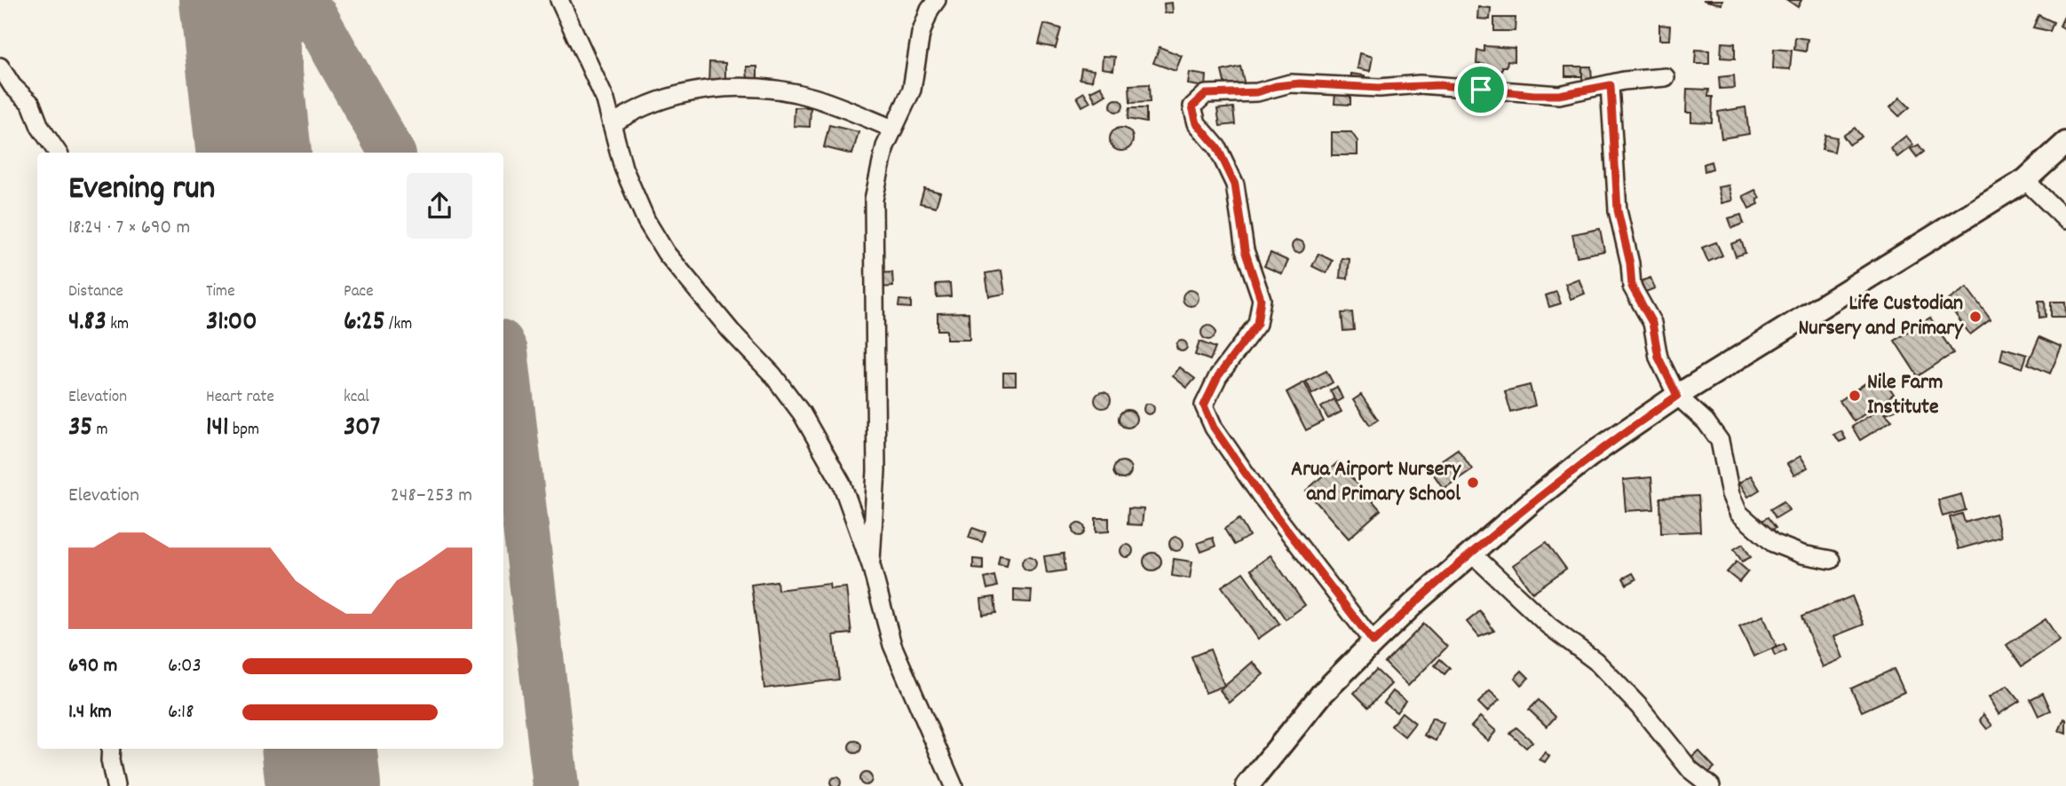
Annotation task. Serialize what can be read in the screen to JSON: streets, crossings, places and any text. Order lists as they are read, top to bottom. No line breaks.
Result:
{"places":["Life Custodian Nursery and Primary","Nile Farm Institute","Arua Airport Nursery and Primary School"],"page":{"heading":["Evening run","18:24 · 7 × 690 m"],"stats":[["Distance","4.83 km"],["Time","31:00"],["Pace","6:25 /km"],["Elevation","35 m"],["Heart rate","141 bpm"],["kcal","307"]],"chart":["Elevation","248–253 m"],"list":[{"name":"690 m","note":"6:03"},{"name":"1.4 km","note":"6:18"}]}}
